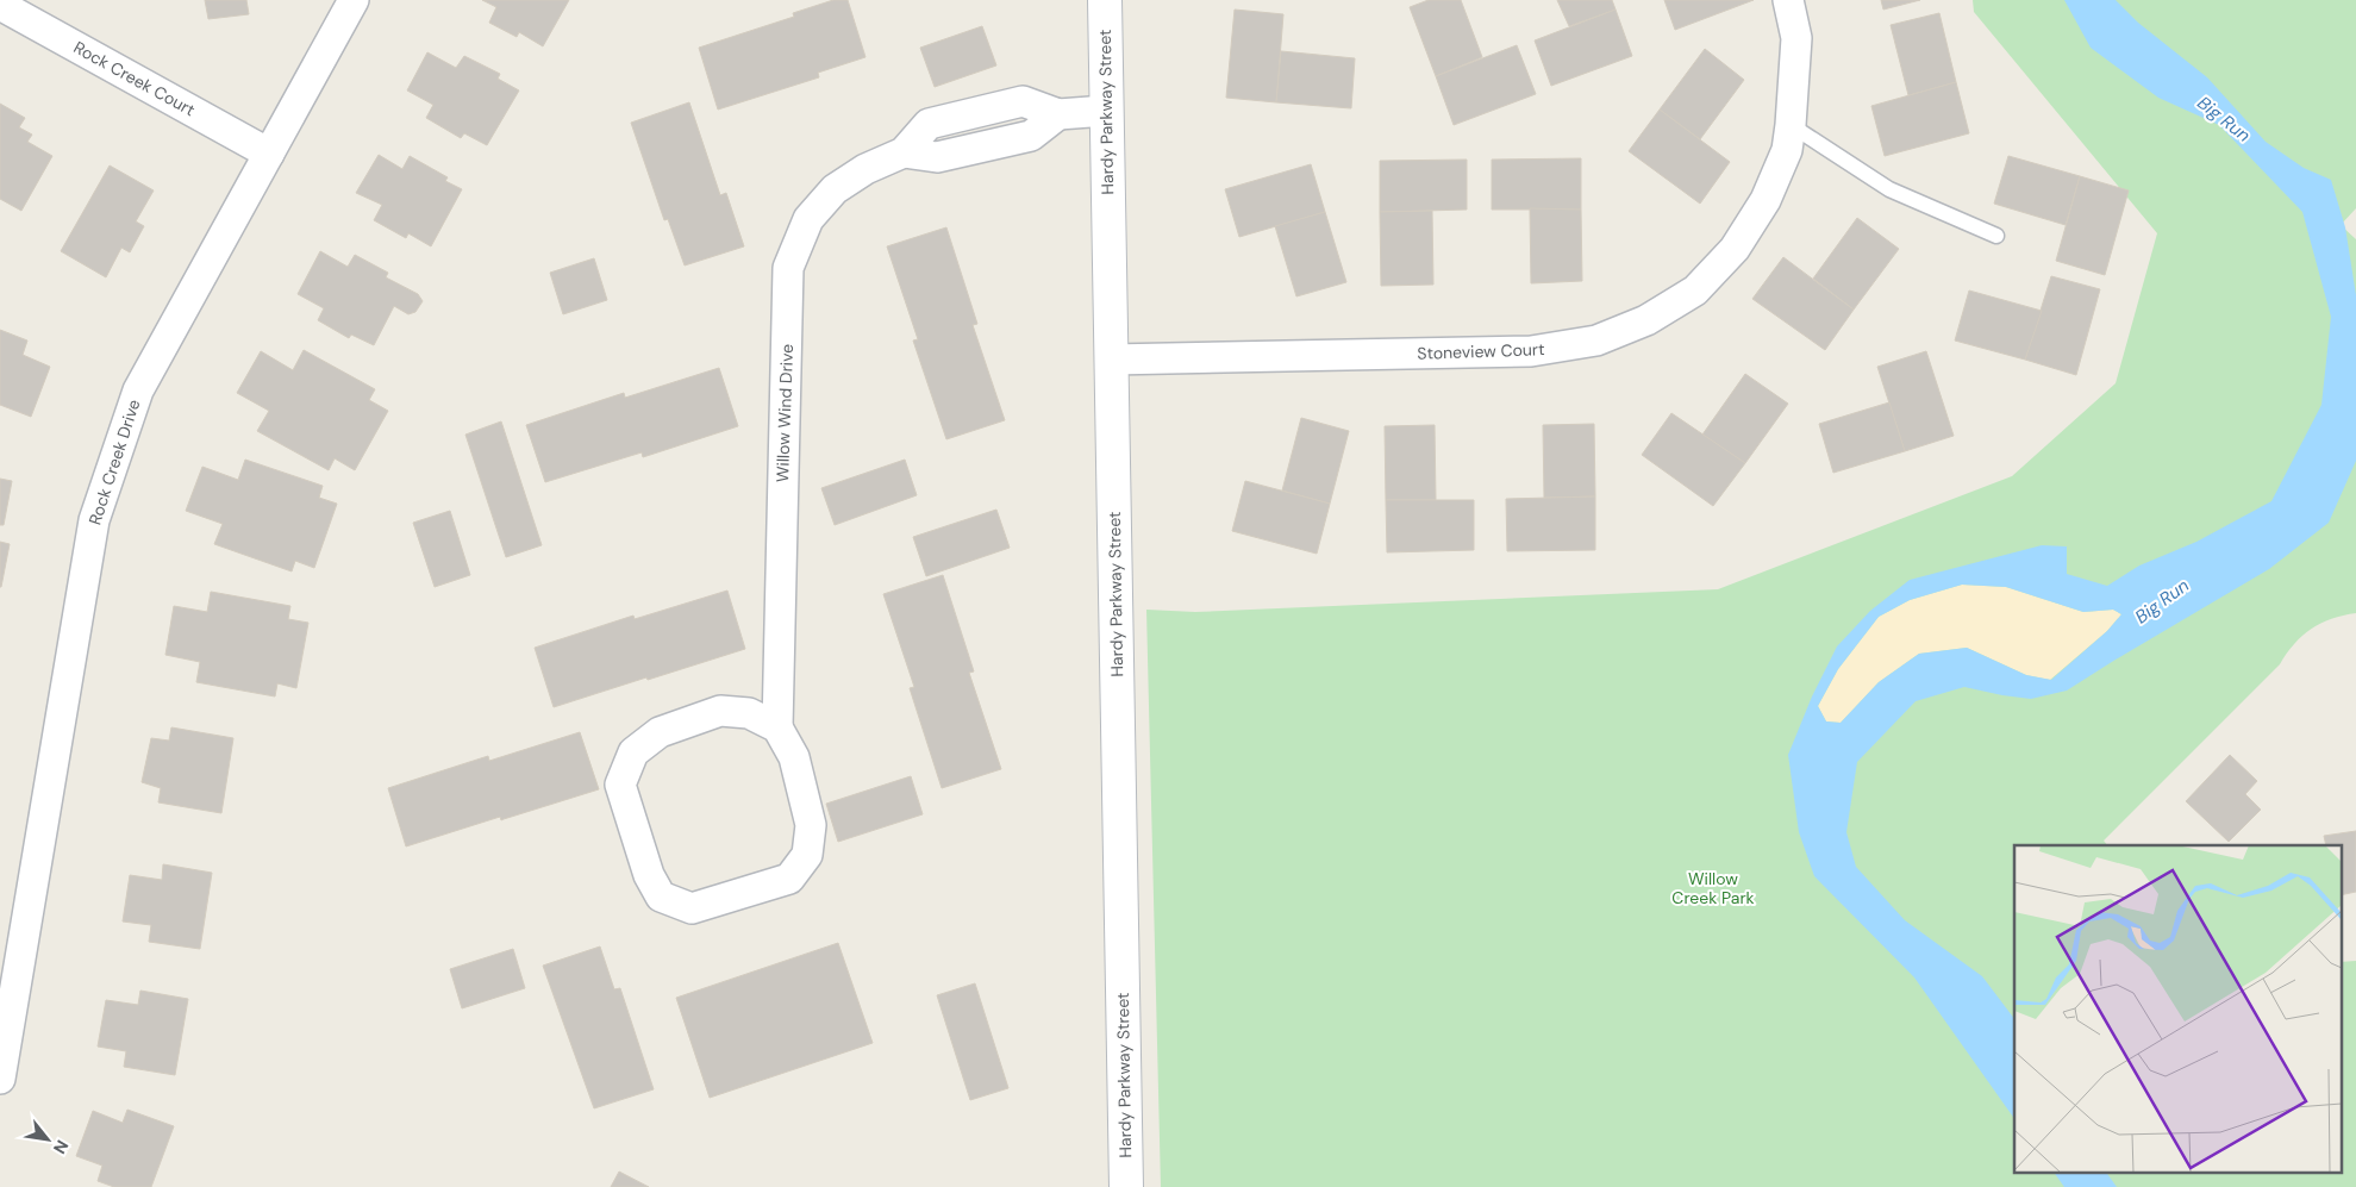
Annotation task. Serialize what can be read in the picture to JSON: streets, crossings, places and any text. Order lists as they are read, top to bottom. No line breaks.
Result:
{"streets":{"main road":["Hardy Parkway Street"],"street":["Rock Creek Court","Stoneview Court","Willow Wind Drive","Rock Creek Drive"]},"crossings":[["Rock Creek Court","Rock Creek Drive"],["Hardy Parkway Street","Stoneview Court"],["Hardy Parkway Street","Willow Wind Drive"]],"water":["Big Run"],"parks":["Willow Creek Park"],"north":"bottom right"}
